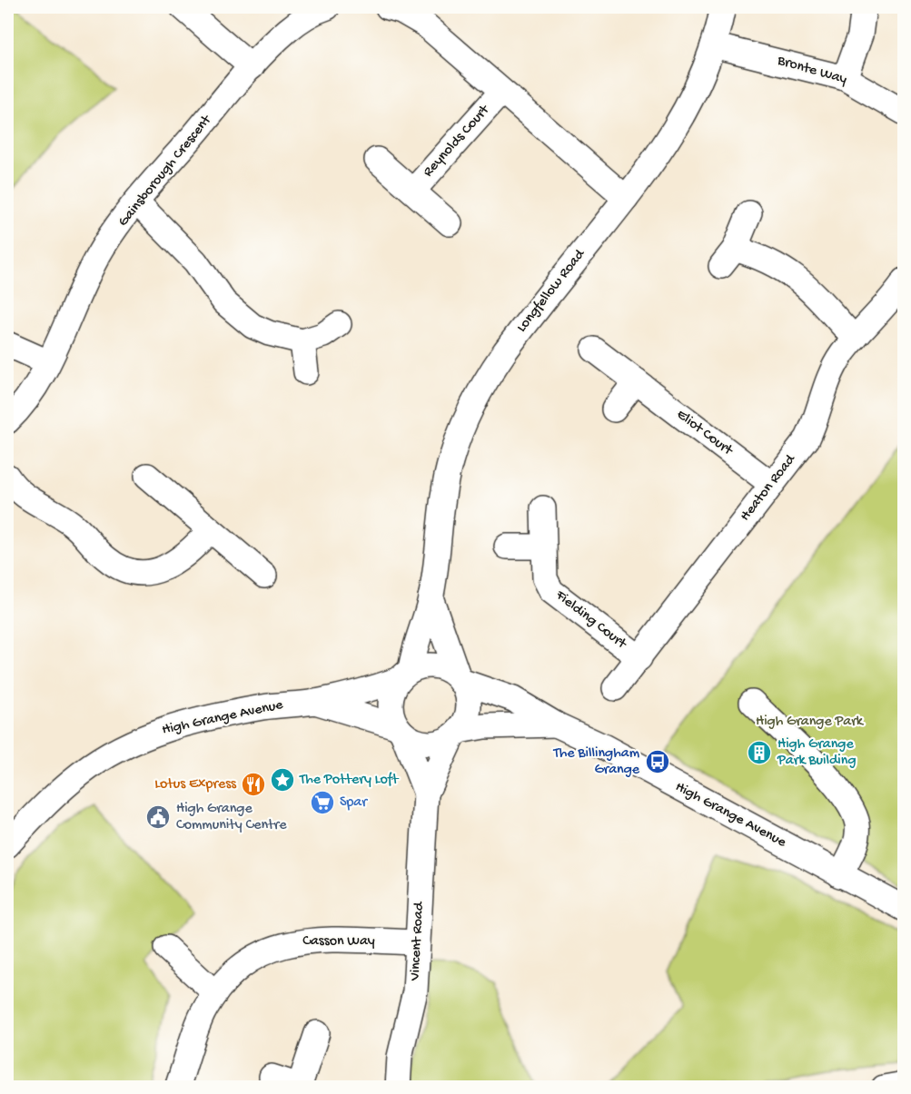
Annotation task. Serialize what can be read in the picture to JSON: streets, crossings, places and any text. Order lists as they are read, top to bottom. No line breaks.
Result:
{"streets":{"street":["Bronte Way","Reynolds Court","Gainsborough Crescent","Longfellow Road","Eliot Court","Heaton Road","Fielding Court","High Grange Avenue","Casson Way","Vincent Road"]},"crossings":[["Bronte Way","Longfellow Road"],["Eliot Court","Heaton Road"],["Heaton Road","Fielding Court"],["High Grange Avenue","Vincent Road"],["Casson Way","Vincent Road"]],"parks":["High Grange Park"],"places":{"building":["High Grange Park Building"],"bus stop":["The Billingham Grange"],"place":["The Pottery Loft"],"restaurant":["Lotus Express"],"supermarket":["Spar"],"public building":["High Grange Community Centre"]}}
